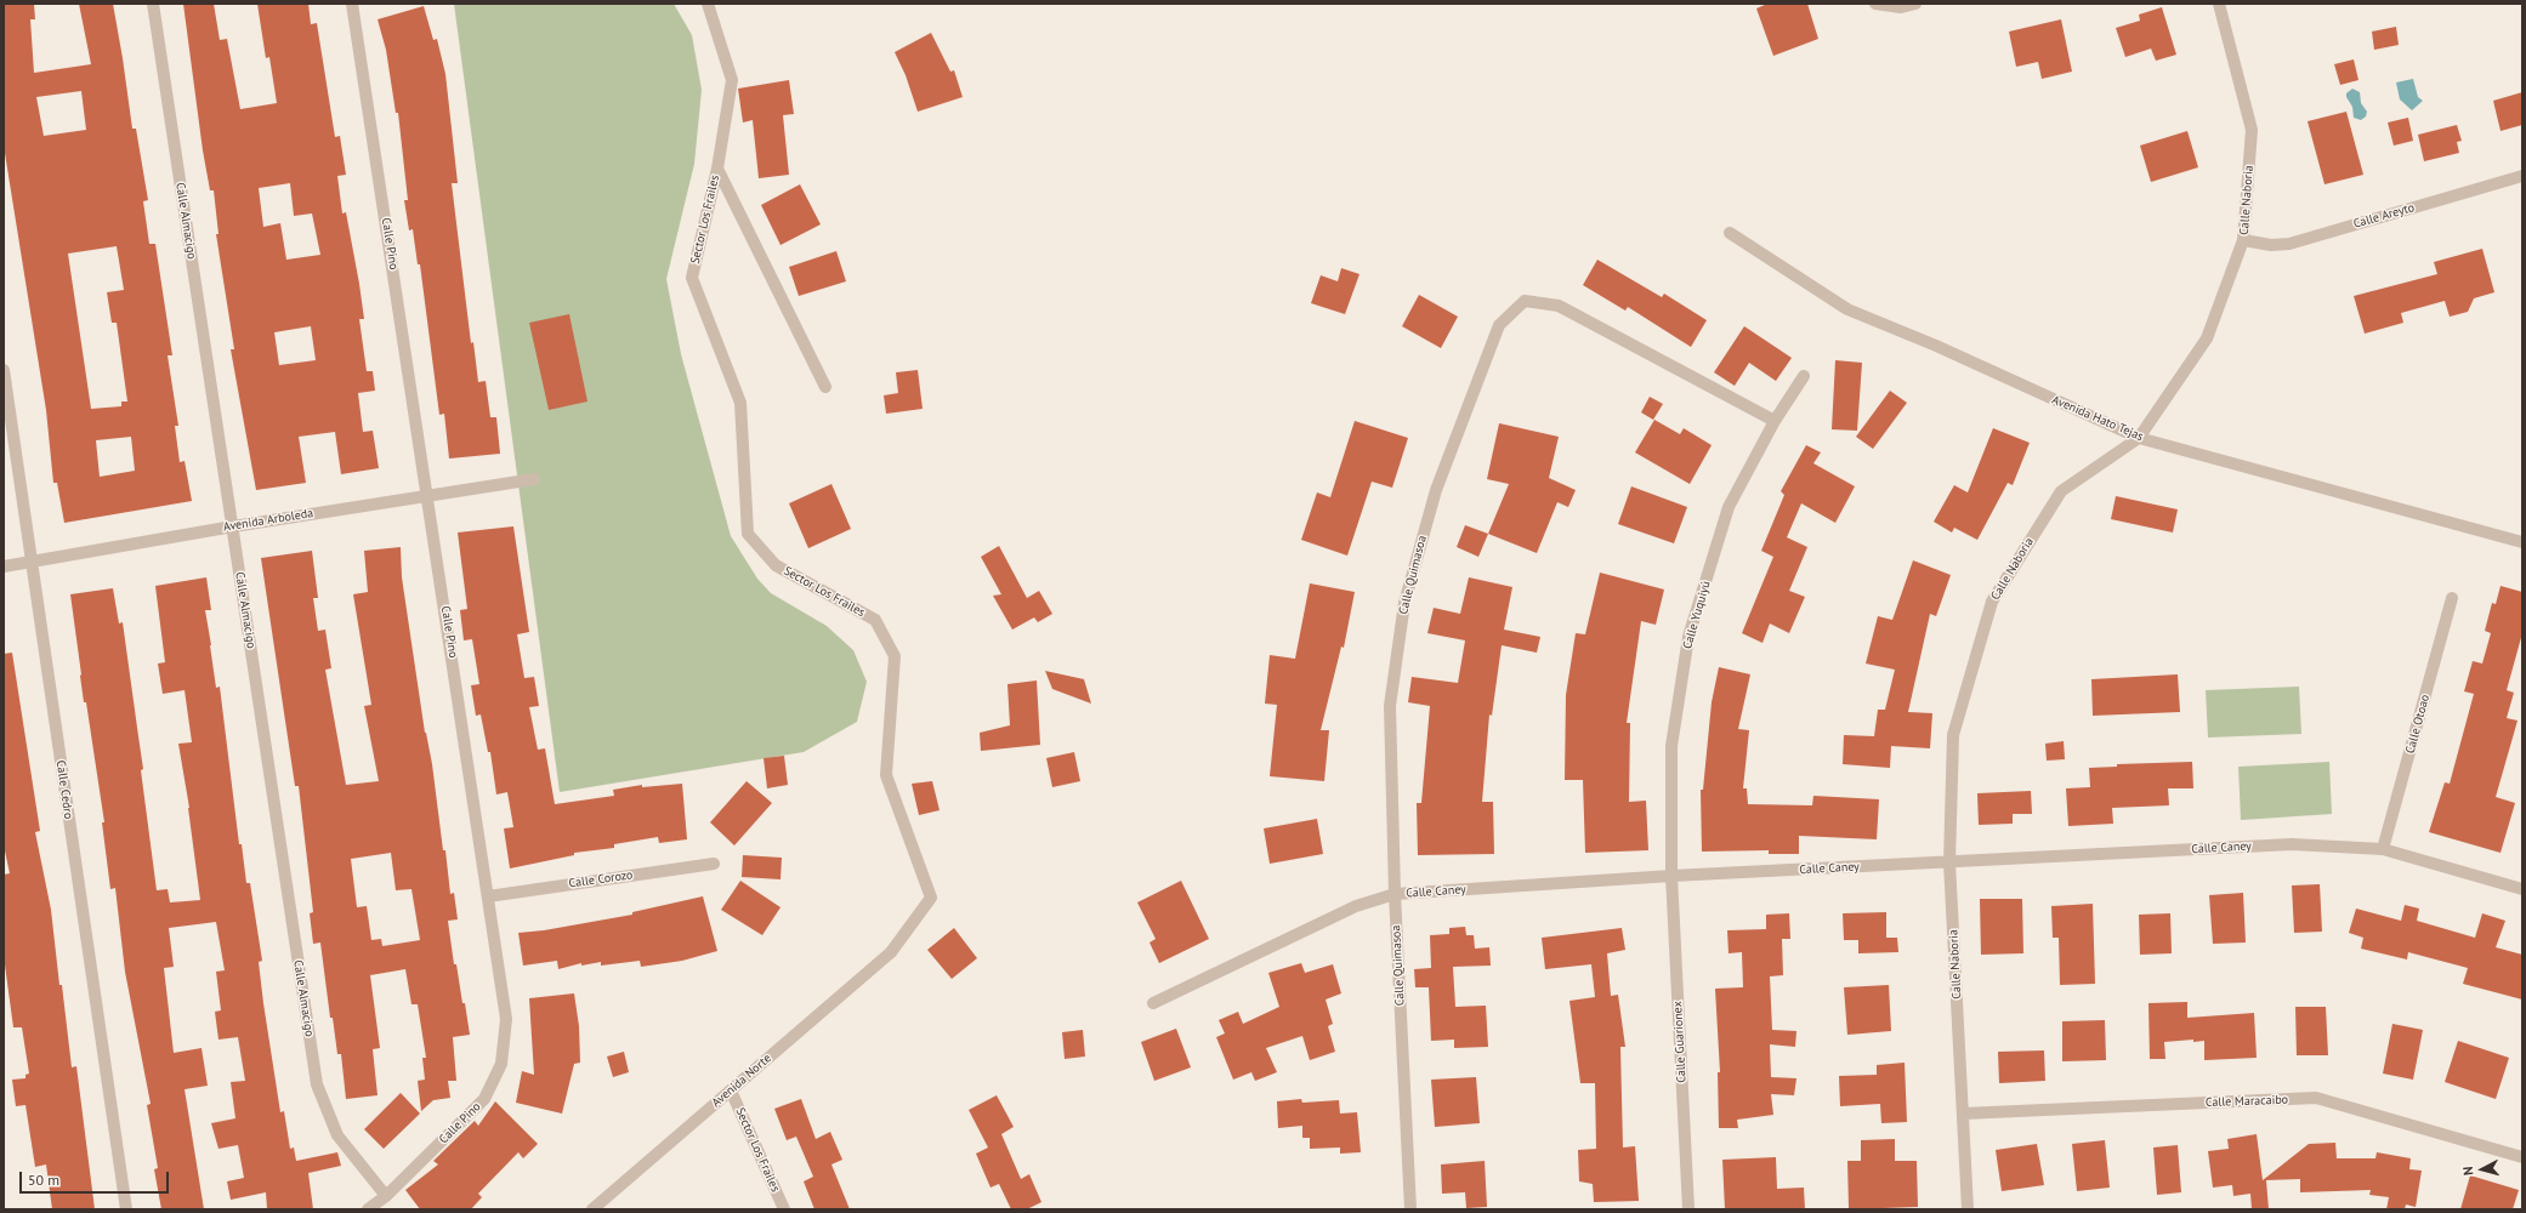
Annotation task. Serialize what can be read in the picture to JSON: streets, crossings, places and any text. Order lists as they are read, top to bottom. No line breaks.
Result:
{"streets":{"street":["Calle Naboria","Calle Areyto","Sector Los Frailes","Calle Almacigo","Calle Pino","Avenida Hato Tejas","Avenida Arboleda","Calle Quimasoa","Calle Yuquiyú","Calle Otoao","Calle Cedro","Calle Caney","Calle Corozo","Calle Guarionex","Avenida Norte","Calle Maracaibo"]},"crossings":[["Calle Naboria","Calle Areyto"],["Calle Naboria","Avenida Hato Tejas"],["Calle Naboria","Calle Caney"],["Calle Naboria","Calle Maracaibo"],["Sector Los Frailes","Avenida Norte"],["Calle Almacigo","Calle Pino"],["Calle Almacigo","Avenida Arboleda"],["Calle Pino","Avenida Arboleda"],["Calle Pino","Calle Corozo"],["Avenida Arboleda","Calle Cedro"],["Calle Quimasoa","Calle Yuquiyú"],["Calle Quimasoa","Calle Caney"],["Calle Yuquiyú","Calle Caney"],["Calle Yuquiyú","Calle Guarionex"],["Calle Otoao","Calle Caney"],["Calle Caney","Calle Guarionex"]],"scale_bar":"50 m","north":"left"}
